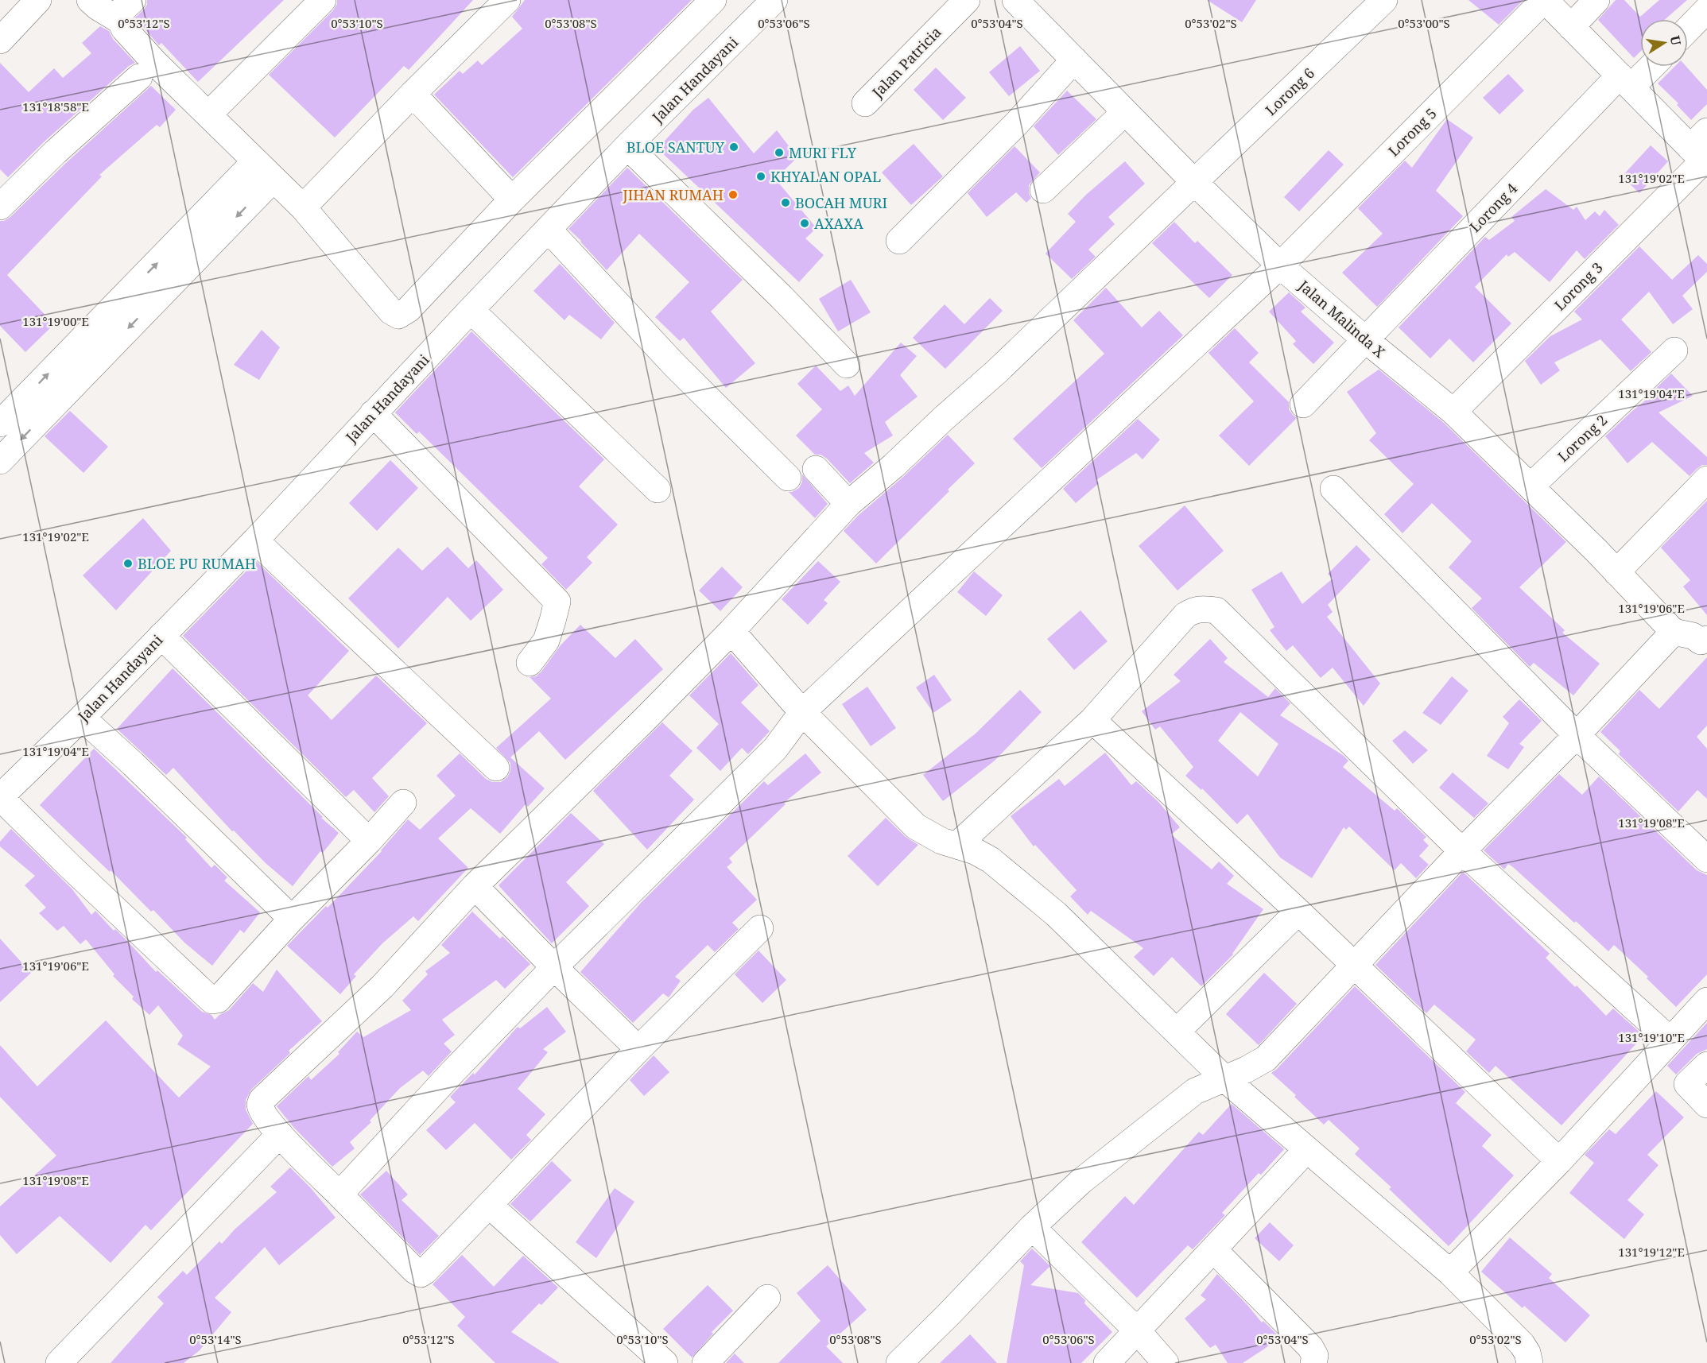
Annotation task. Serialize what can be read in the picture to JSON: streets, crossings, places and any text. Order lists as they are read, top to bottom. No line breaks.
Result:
{"streets":{"street":["Jalan Patricia","Jalan Handayani","Lorong 6","Lorong 5","Lorong 4","Lorong 3","Jalan Malinda X","Lorong 2"]},"crossings":[["Lorong 6","Lorong 5"],["Lorong 6","Jalan Malinda X"],["Lorong 5","Jalan Malinda X"],["Lorong 4","Jalan Malinda X"],["Lorong 3","Jalan Malinda X"],["Jalan Malinda X","Lorong 2"]],"places":["BLOE SANTUY","MURI FLY","KHYALAN OPAL","JIHAN RUMAH","BOCAH MURI","AXAXA","BLOE PU RUMAH"],"north":"right","coordinates":["0°53'12\"S","0°53'10\"S","0°53'08\"S","0°53'06\"S","0°53'04\"S","0°53'02\"S","0°53'00\"S","131°18'58\"E","131°19'02\"E","131°19'00\"E","131°19'04\"E","131°19'06\"E","131°19'08\"E","131°19'10\"E","131°19'12\"E","0°53'14\"S"]}
